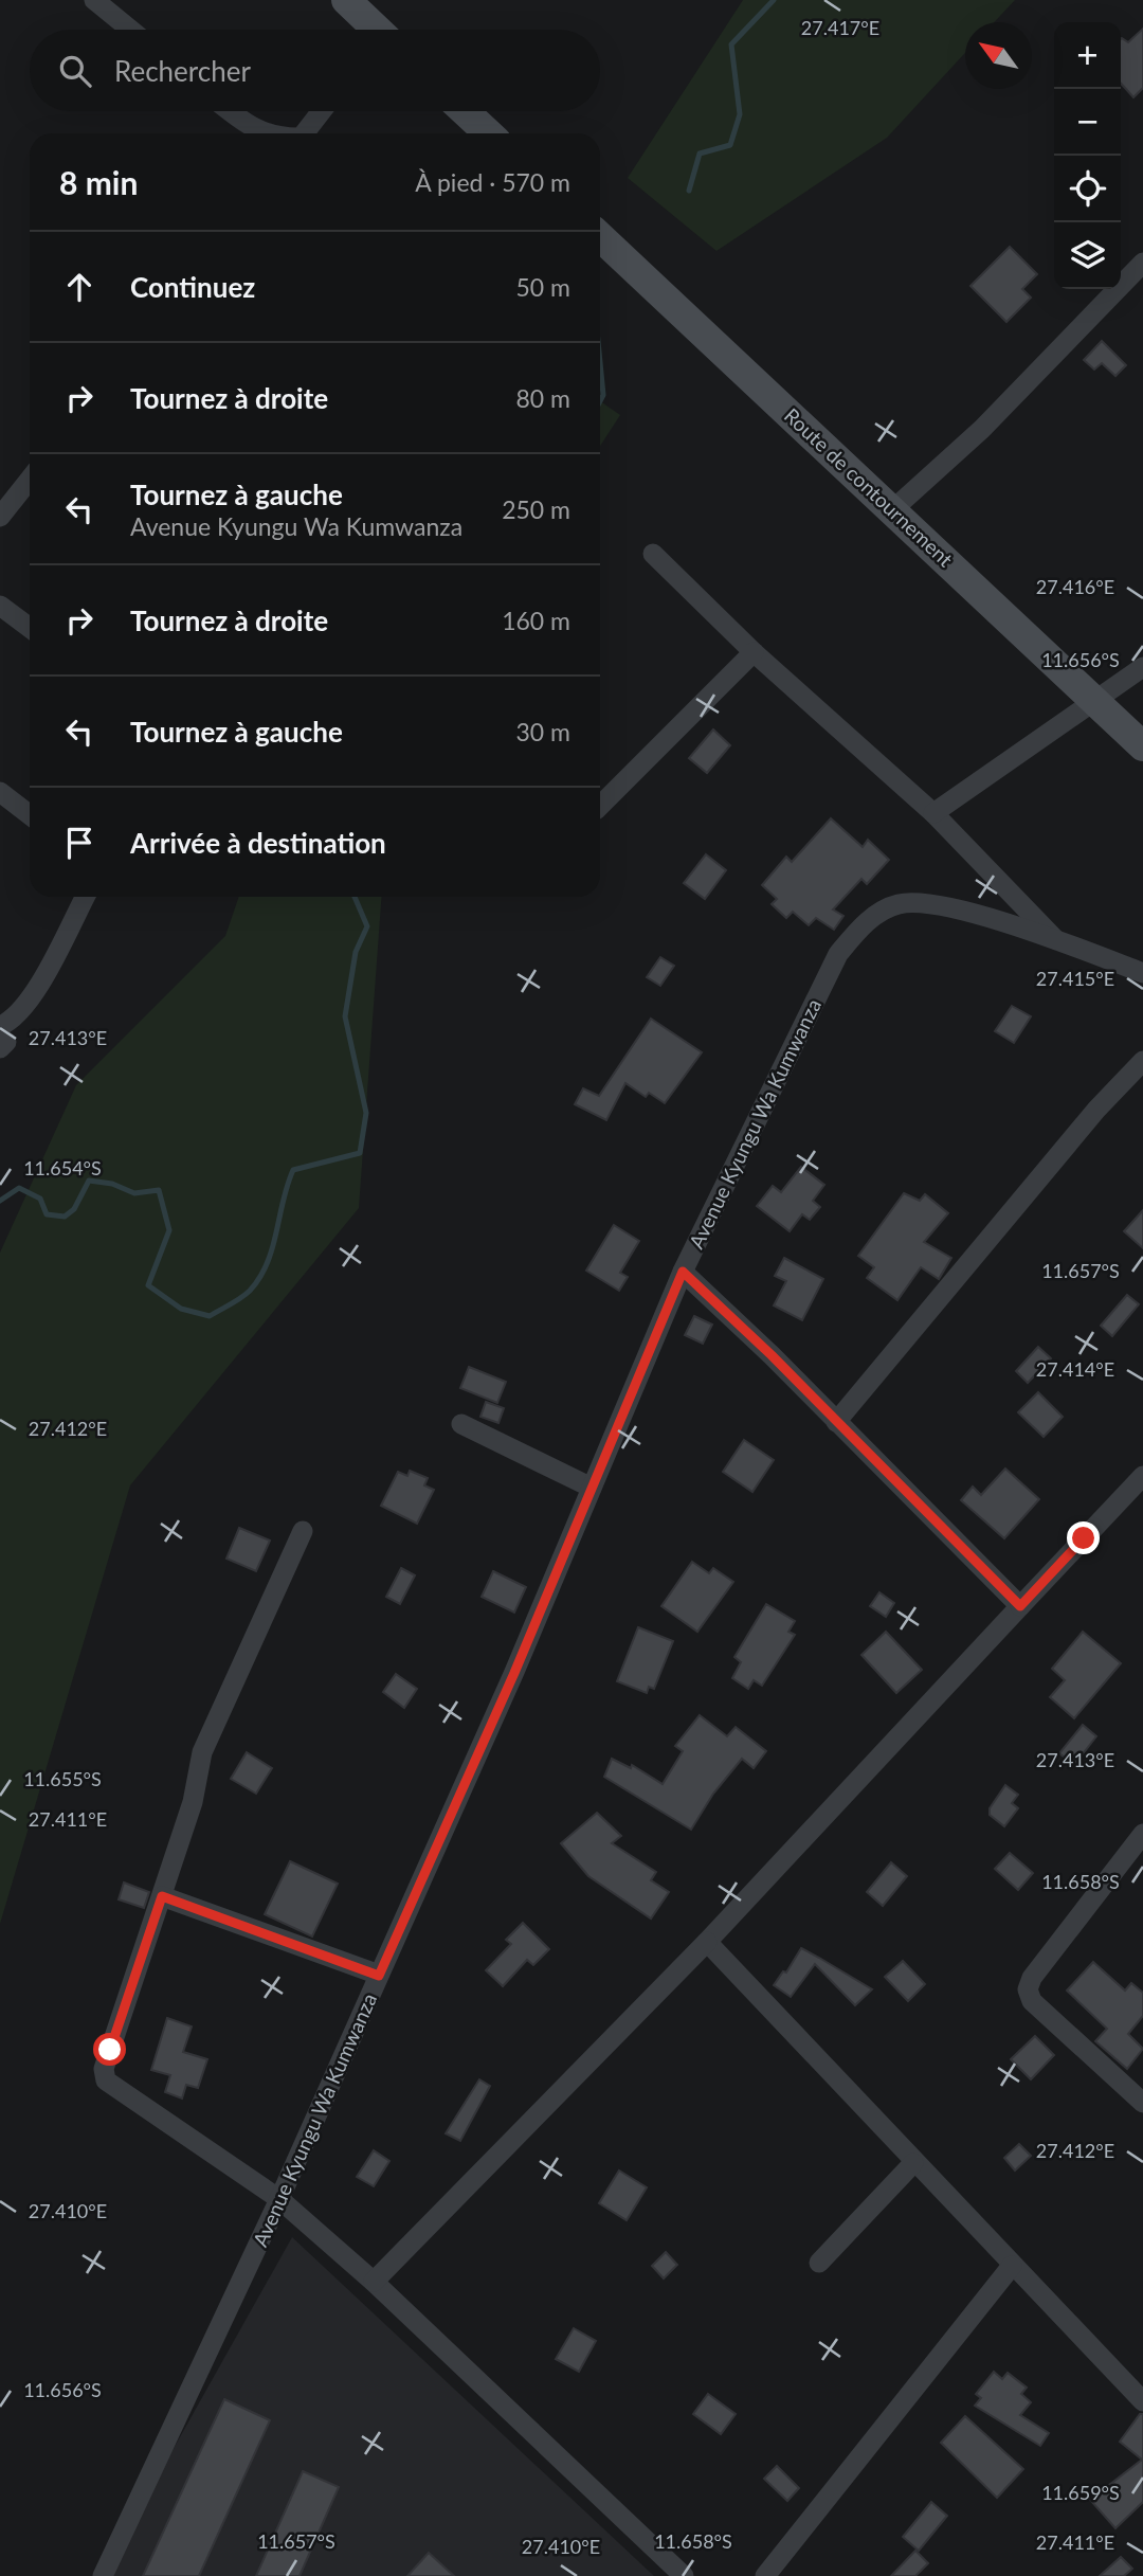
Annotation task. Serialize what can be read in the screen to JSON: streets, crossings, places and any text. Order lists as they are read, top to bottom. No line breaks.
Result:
{"streets":{"street":["Route de contournement","Avenue Kyungu Wa Kumwanza"]},"north":"top left","page":{"map_buttons":["+","−"],"search":"Rechercher","heading":["8 min","À pied · 570 m"],"list":[["Continuez","50 m"],["Tournez à droite","80 m"],["Tournez à gauche","Avenue Kyungu Wa Kumwanza","250 m"],["Tournez à droite","160 m"],["Tournez à gauche","30 m"],"Arrivée à destination"]},"coordinates":["27.417°E","27.416°E","11.656°S","27.415°E","27.413°E","11.654°S","11.657°S","27.414°E","27.412°E","11.655°S","27.411°E","11.658°S","27.410°E","11.659°S"]}
